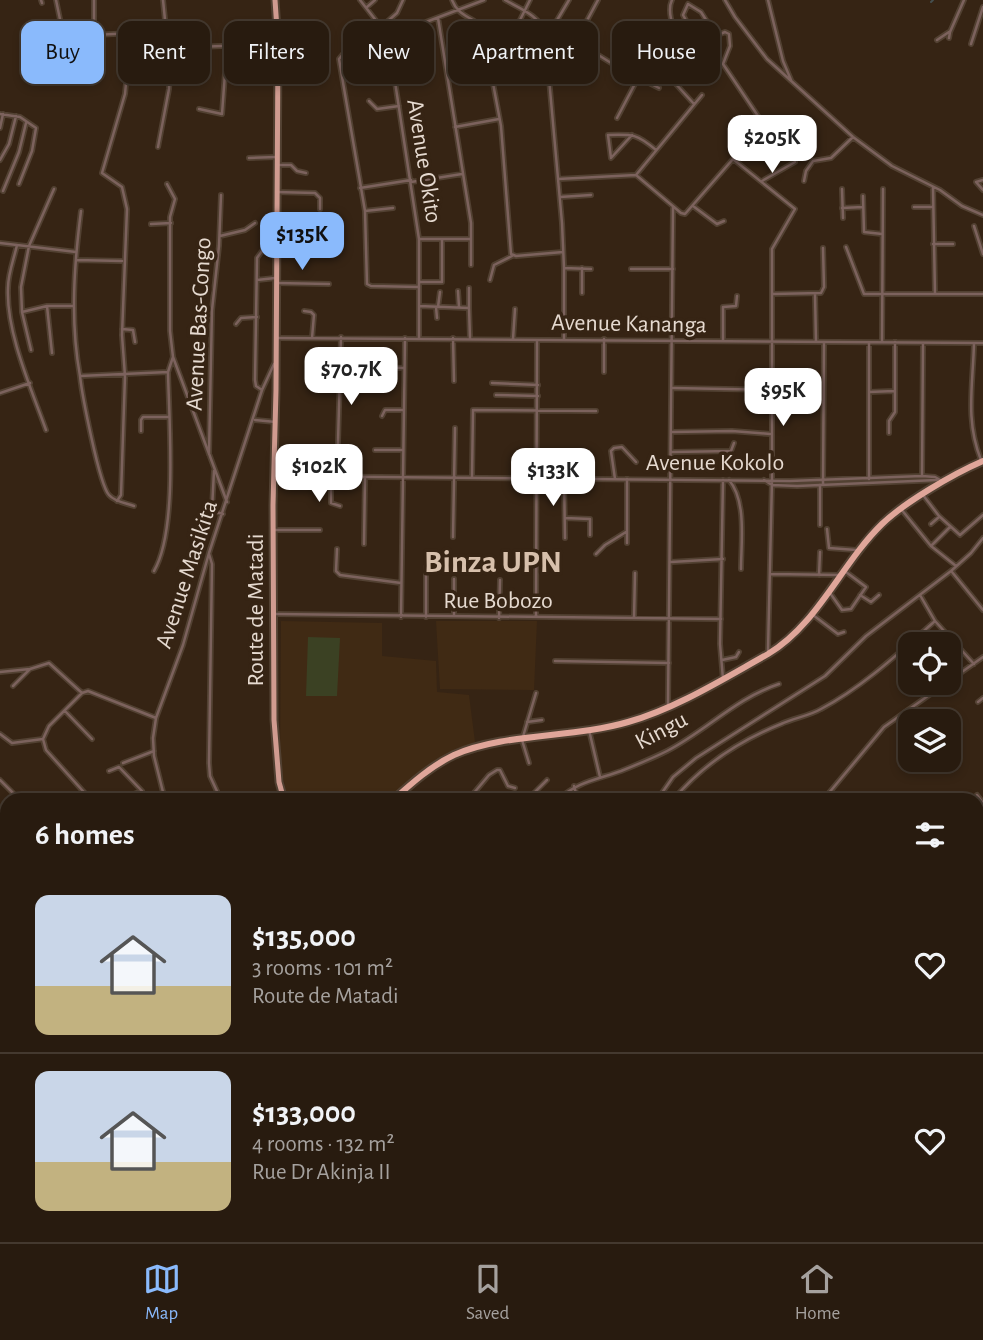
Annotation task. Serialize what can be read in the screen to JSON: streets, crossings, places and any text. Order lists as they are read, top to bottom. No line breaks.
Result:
{"streets":{"main road":["Route de Matadi"],"street":["Avenue Okito","Avenue Kananga","Avenue Bas-Congo","Avenue Kokolo","Avenue Masikita","Rue Bobozo","Kingu"]},"crossings":[["Avenue Okito","Avenue Kananga"],["Avenue Kananga","Route de Matadi"],["Avenue Kokolo","Route de Matadi"],["Avenue Masikita","Route de Matadi"],["Rue Bobozo","Route de Matadi"]],"districts":["Binza UPN"],"page":{"chip":["Buy","Rent","Filters","New","Apartment","House"],"price":["$205K","$135K","$70.7K","$95K","$102K","$133K"],"heading":"6 homes","list":[{"name":"$135,000","note":"3 rooms · 101 m² · Route de Matadi"},{"name":"$133,000","note":"4 rooms · 132 m² · Rue Dr Akinja II"}],"tabs":["Map","Saved","Home"]}}
